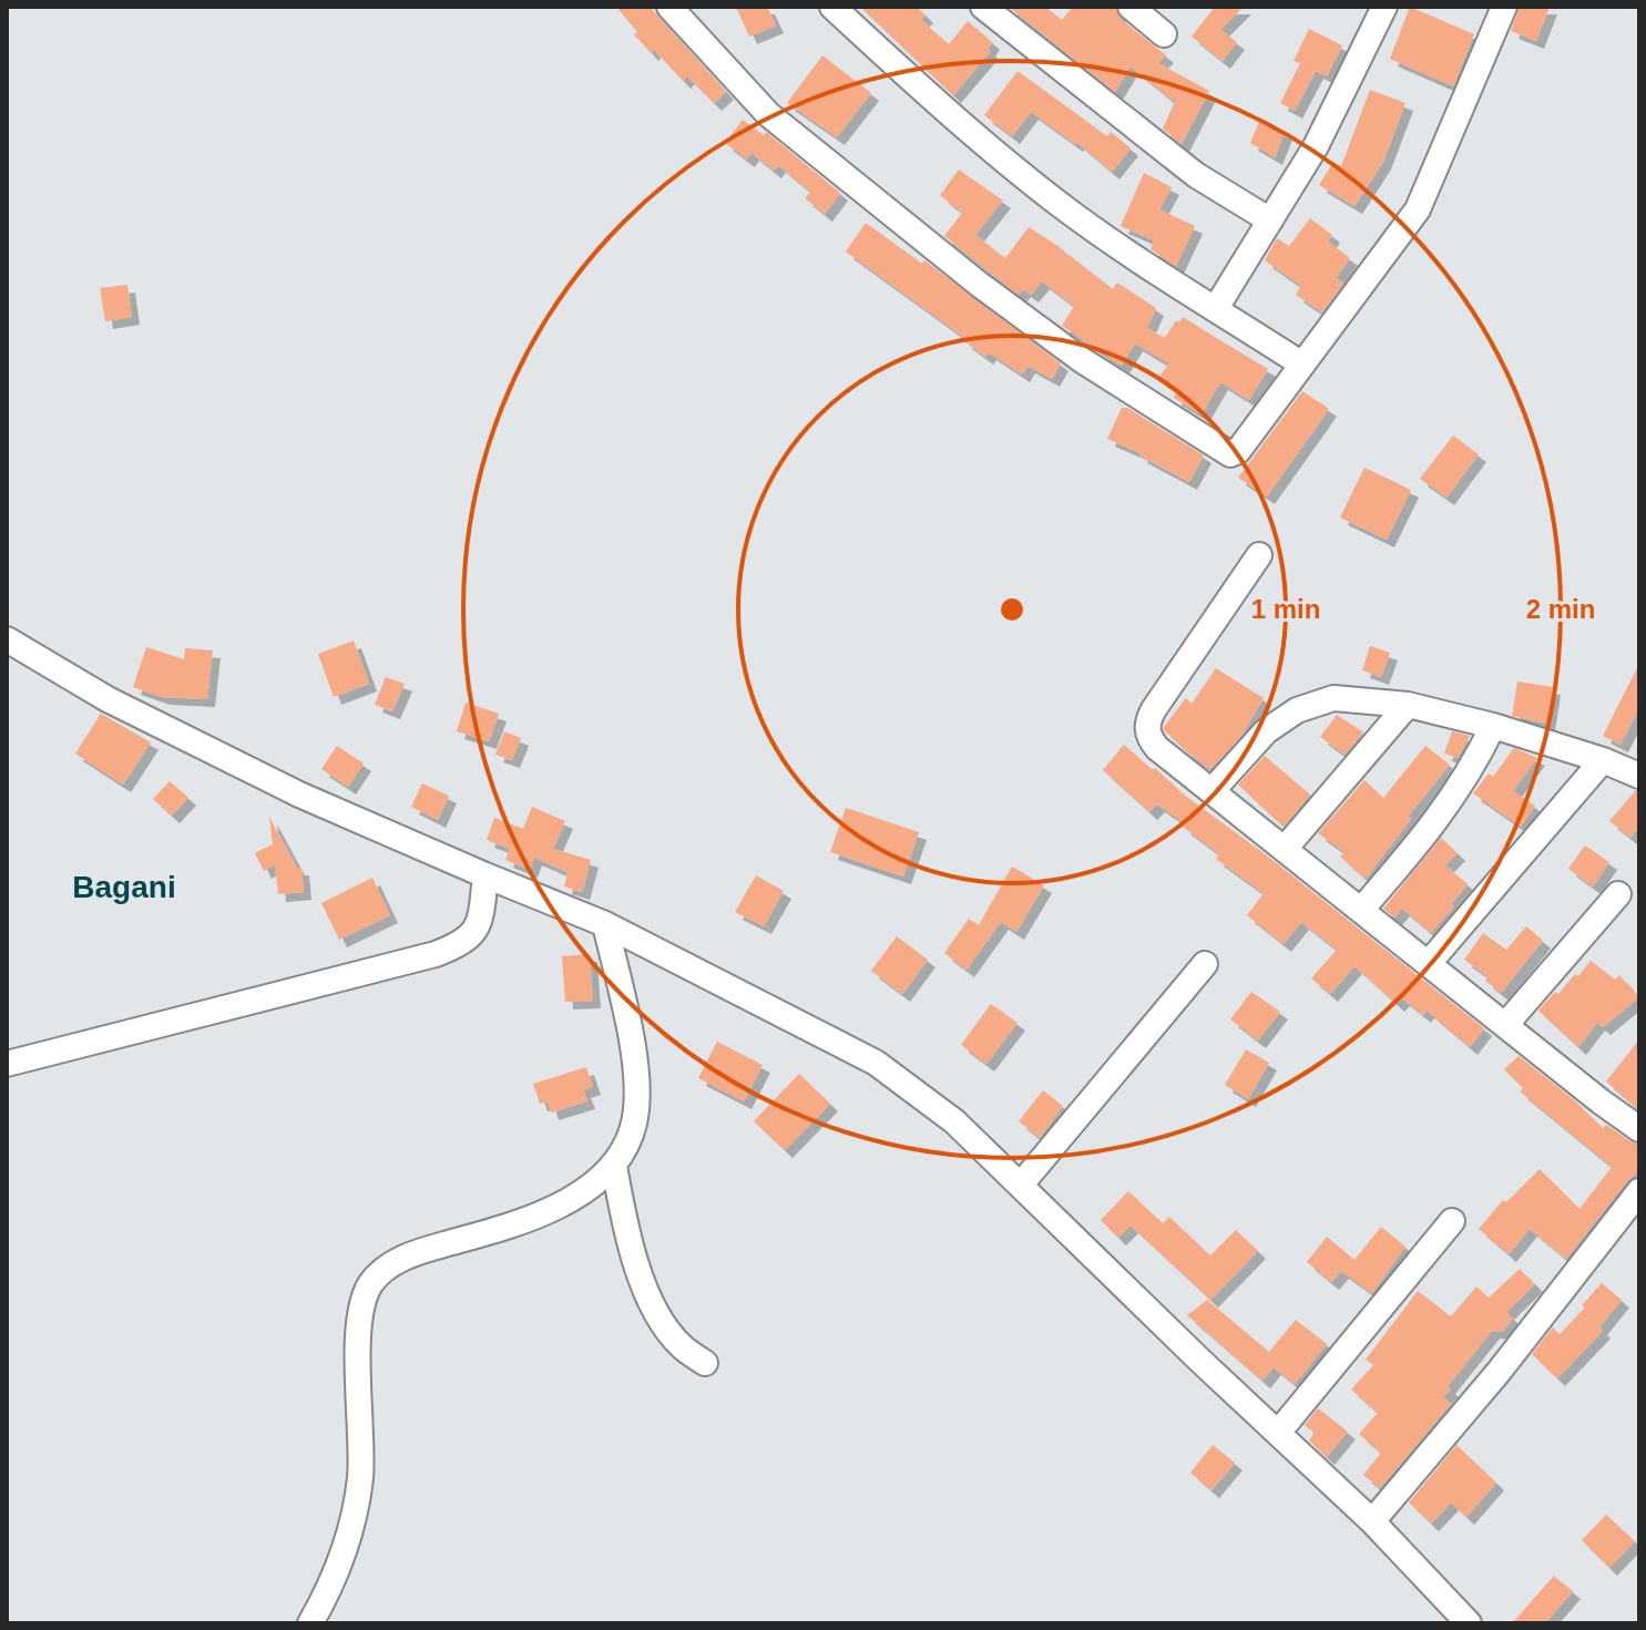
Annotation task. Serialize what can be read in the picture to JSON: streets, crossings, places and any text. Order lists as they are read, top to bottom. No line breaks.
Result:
{"districts":["Bagani"],"rings":["1 min","2 min"]}
